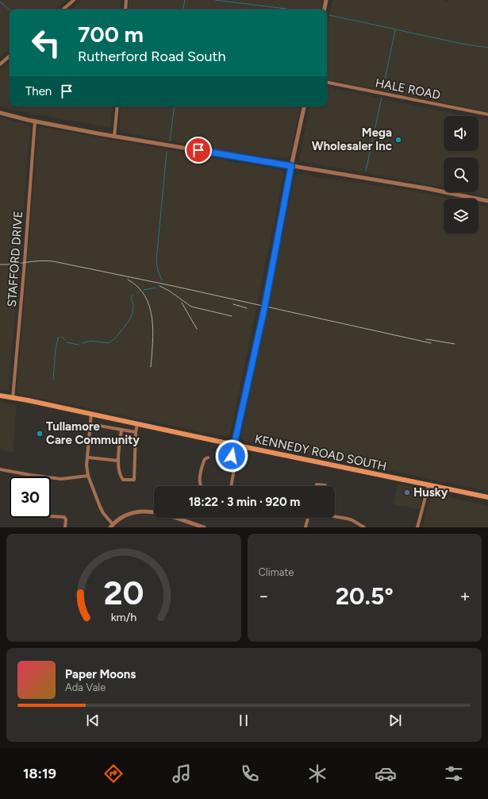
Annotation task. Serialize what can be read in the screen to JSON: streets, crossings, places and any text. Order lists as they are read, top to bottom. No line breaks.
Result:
{"streets":{"main road":["KENNEDY ROAD SOUTH"],"street":["HALE ROAD","STAFFORD DRIVE"]},"crossings":[["STAFFORD DRIVE","KENNEDY ROAD SOUTH"]],"places":["Mega Wholesaler Inc","Tullamore Care Community","Husky"],"page":{"turn":["700 m","Rutherford Road South"],"then":"Then","limit":"30","trip":"18:22 · 3 min · 920 m","tile":"Climate","heat":["−","20.5°","+"],"song":["Paper Moons","Ada Vale"],"tabs":"18:19","gauge":["20","km/h"]}}
